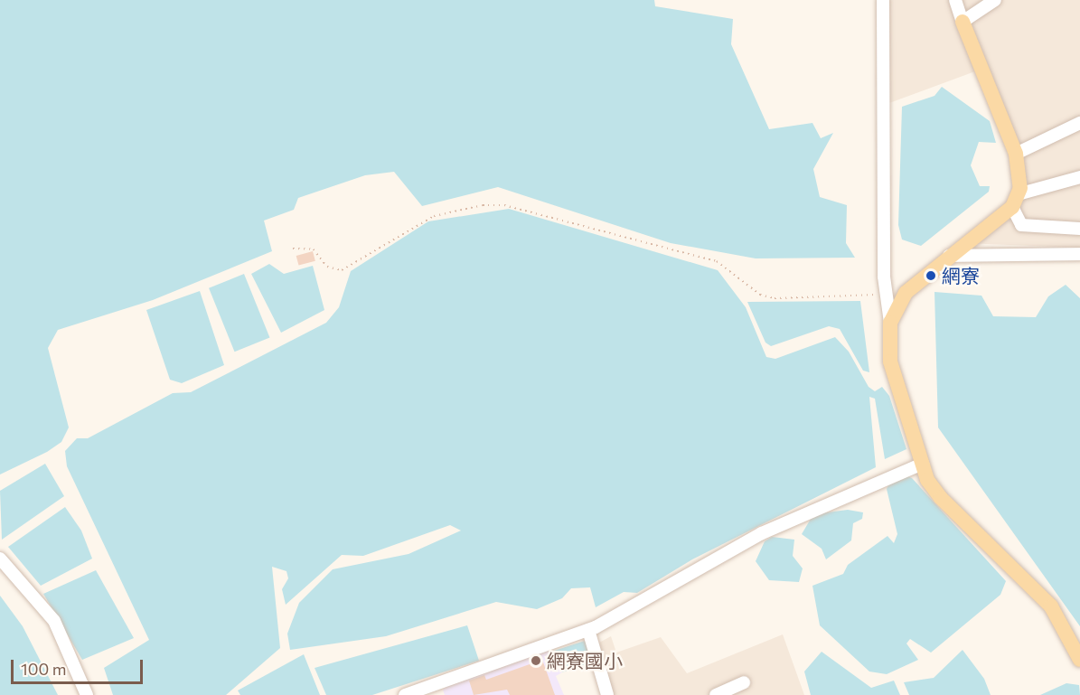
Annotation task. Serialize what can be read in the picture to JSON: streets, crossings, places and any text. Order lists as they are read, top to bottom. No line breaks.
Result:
{"places":["網寮","網寮國小"],"scale_bar":"100 m"}
